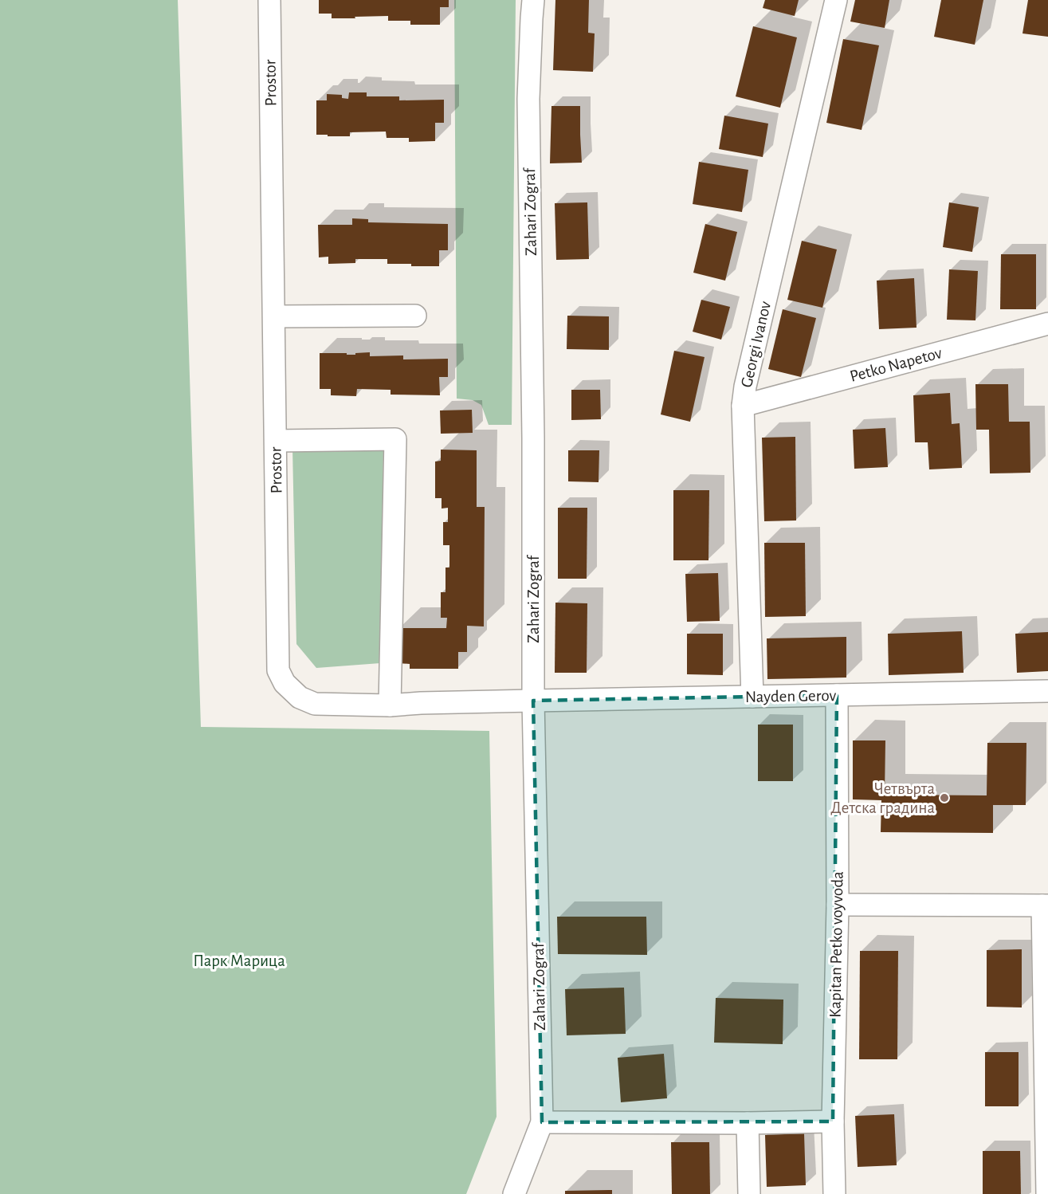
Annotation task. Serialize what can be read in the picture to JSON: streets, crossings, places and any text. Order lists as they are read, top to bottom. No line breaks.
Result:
{"streets":{"street":["Prostor","Zahari Zograf","Georgi Ivanov","Petko Napetov","Nayden Gerov","Kapitan Petko voyvoda"]},"crossings":[["Prostor","Zahari Zograf"],["Prostor","Nayden Gerov"],["Zahari Zograf","Nayden Gerov"],["Georgi Ivanov","Petko Napetov"],["Georgi Ivanov","Nayden Gerov"],["Nayden Gerov","Kapitan Petko voyvoda"]],"parks":["Парк Марица"],"places":["Четвърта Детска градина"]}
